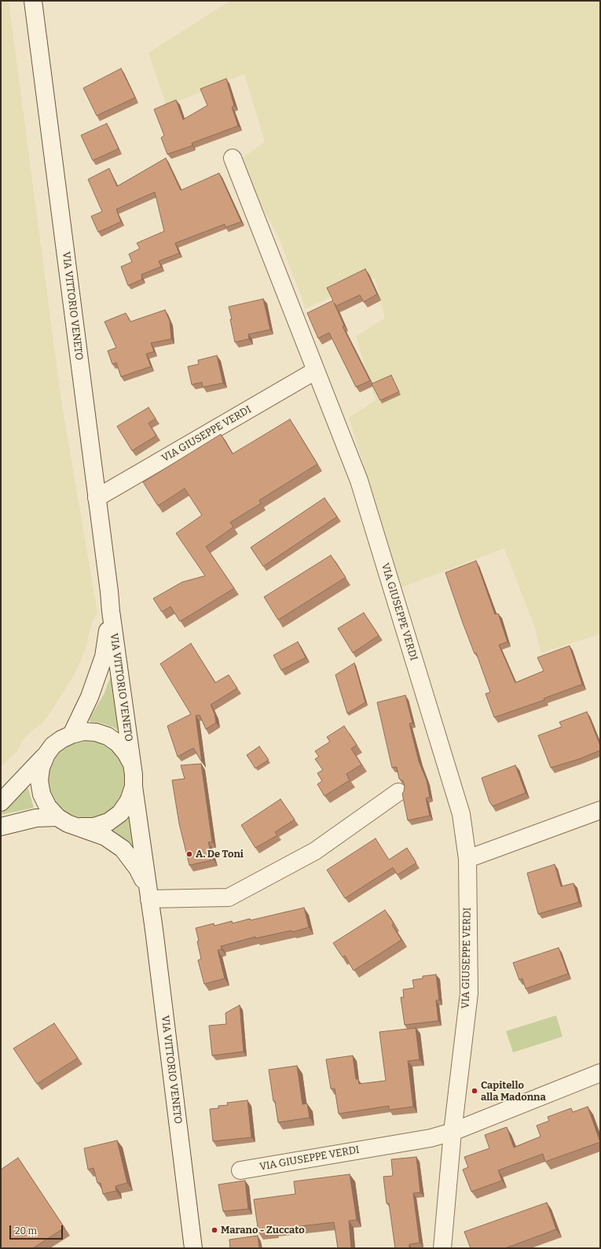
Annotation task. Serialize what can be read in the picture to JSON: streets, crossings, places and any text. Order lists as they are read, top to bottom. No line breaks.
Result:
{"streets":{"street":["VIA VITTORIO VENETO","VIA GIUSEPPE VERDI"]},"crossings":[["VIA VITTORIO VENETO","VIA GIUSEPPE VERDI"]],"places":["A. De Toni","Capitello alla Madonna","Marano - Zuccato"],"scale_bar":"20 m"}
